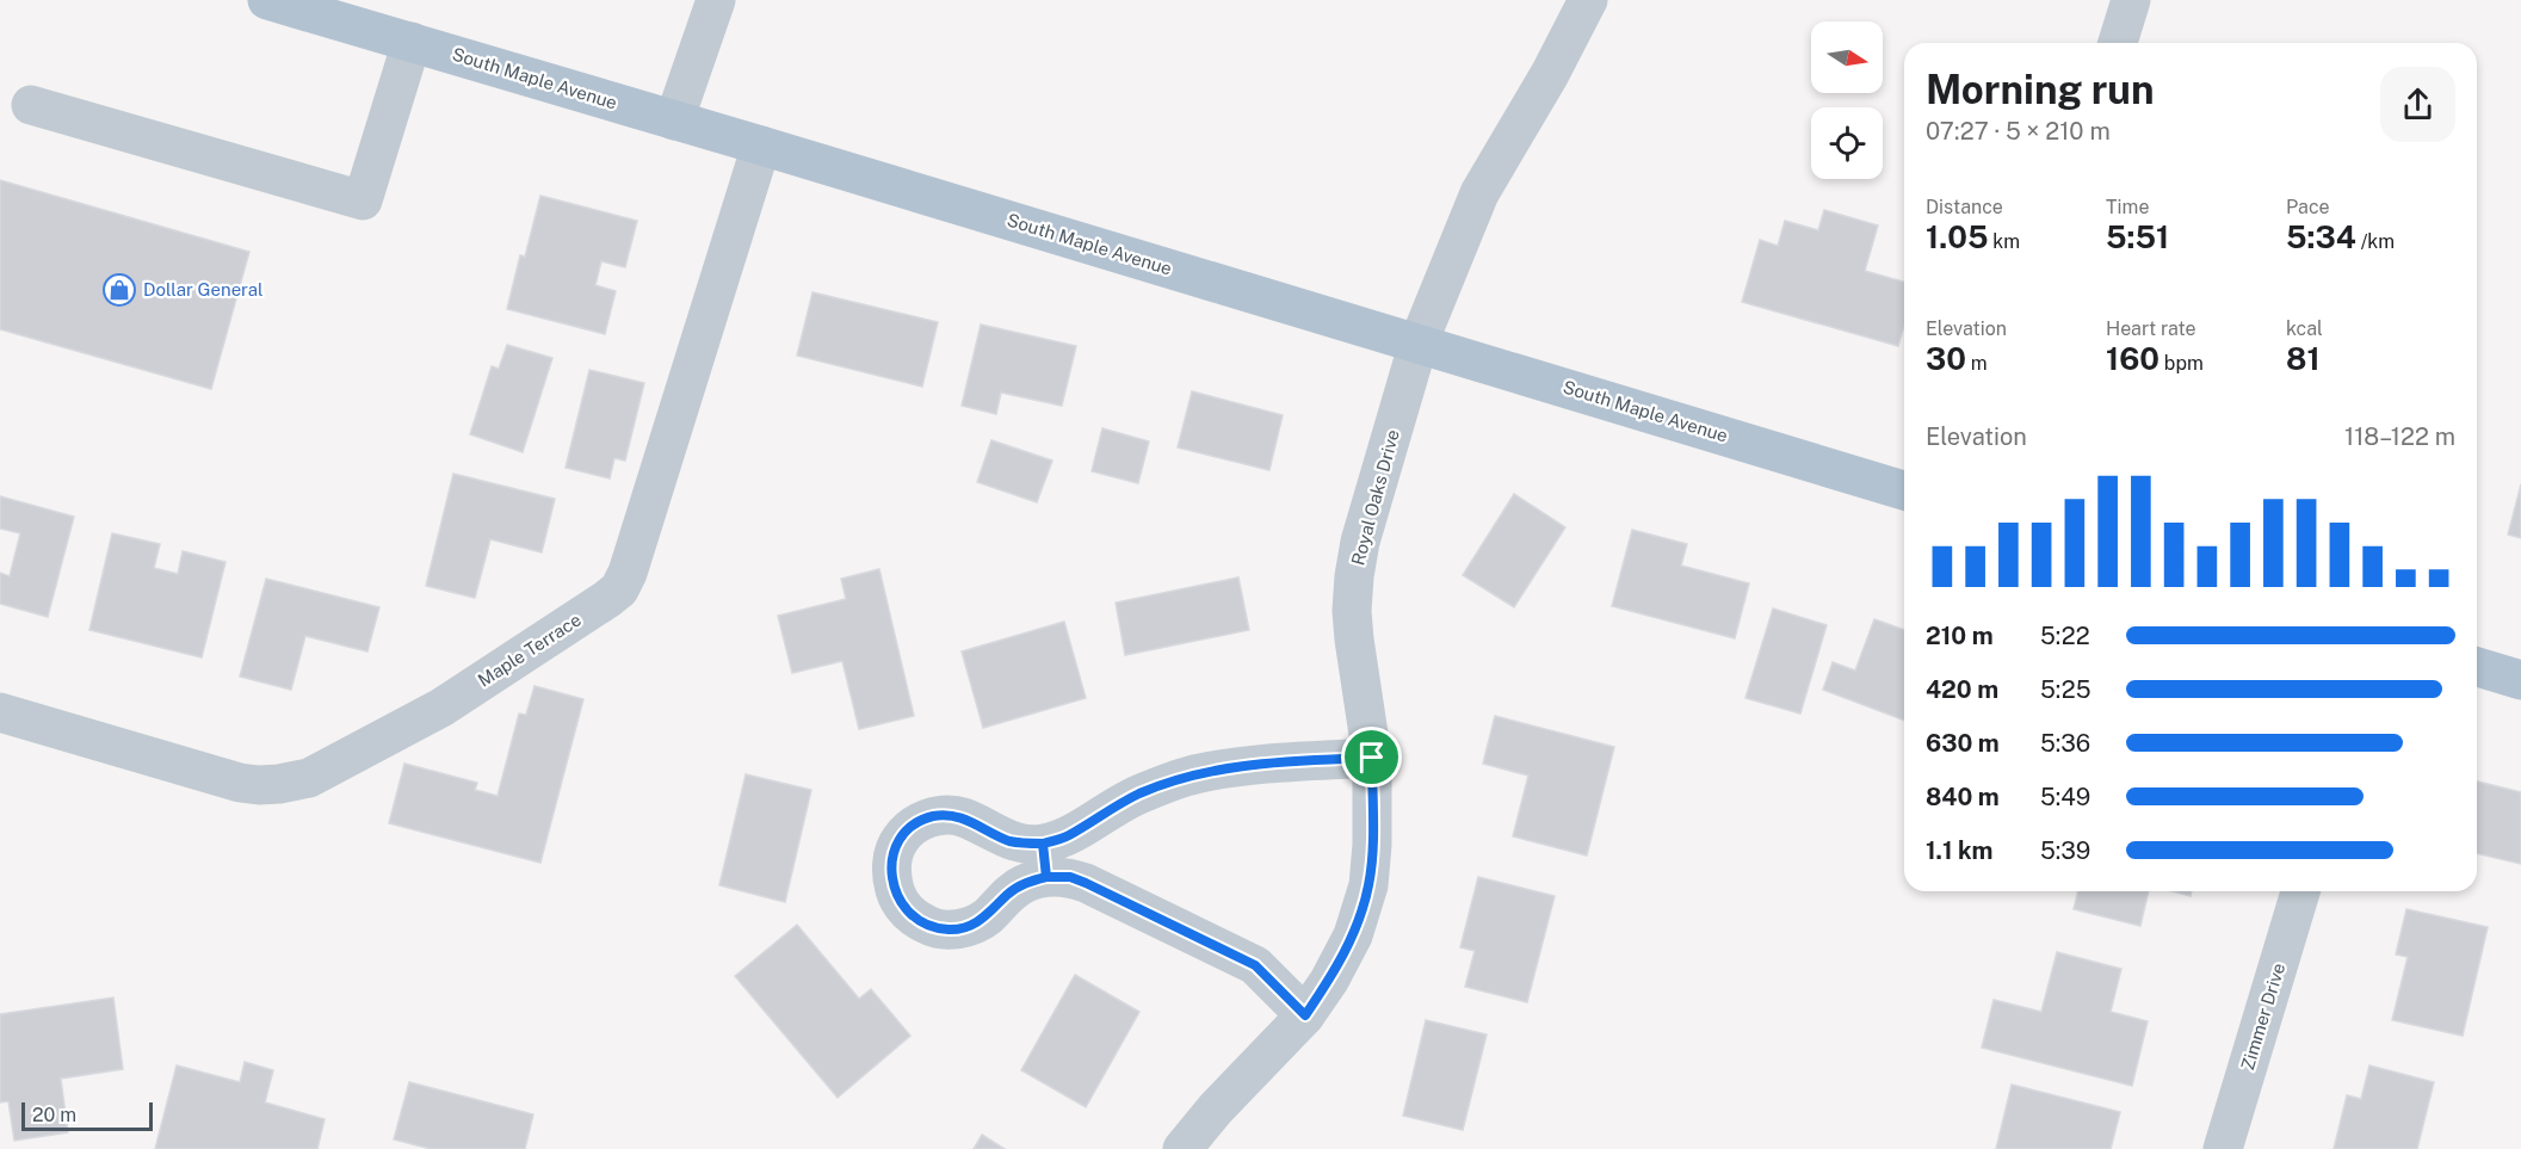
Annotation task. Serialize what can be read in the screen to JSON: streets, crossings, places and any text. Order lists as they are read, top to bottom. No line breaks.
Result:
{"streets":{"main road":["South Maple Avenue"],"street":["Royal Oaks Drive","Maple Terrace","Zimmer Drive"]},"crossings":[["South Maple Avenue","Royal Oaks Drive"],["South Maple Avenue","Maple Terrace"]],"places":{"shop":["Dollar General"]},"scale_bar":"20 m","north":"right","page":{"heading":["Morning run","07:27 · 5 × 210 m"],"stats":[["Distance","1.05 km"],["Time","5:51"],["Pace","5:34 /km"],["Elevation","30 m"],["Heart rate","160 bpm"],["kcal","81"]],"chart":["Elevation","118–122 m"],"list":[{"name":"210 m","note":"5:22"},{"name":"420 m","note":"5:25"},{"name":"630 m","note":"5:36"},{"name":"840 m","note":"5:49"},{"name":"1.1 km","note":"5:39"}],"scale":"20 m"}}
